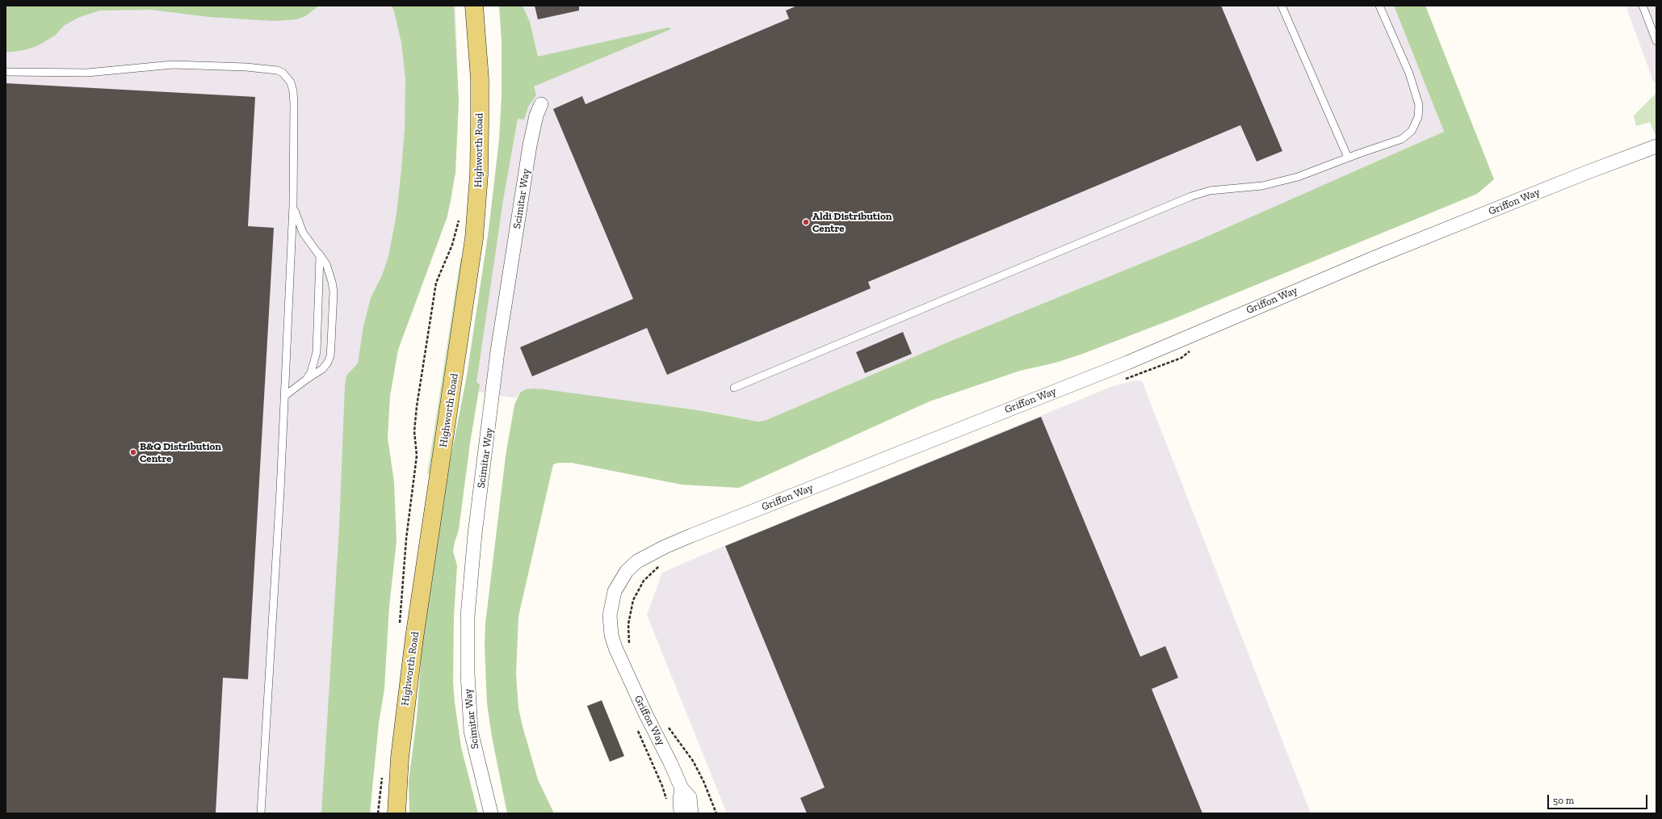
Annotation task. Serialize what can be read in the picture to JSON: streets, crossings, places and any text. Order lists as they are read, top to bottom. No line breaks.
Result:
{"streets":{"main road":["Highworth Road"],"street":["Scimitar Way","Griffon Way"]},"places":["Aldi Distribution Centre","B&Q Distribution Centre"],"scale_bar":"50 m"}
